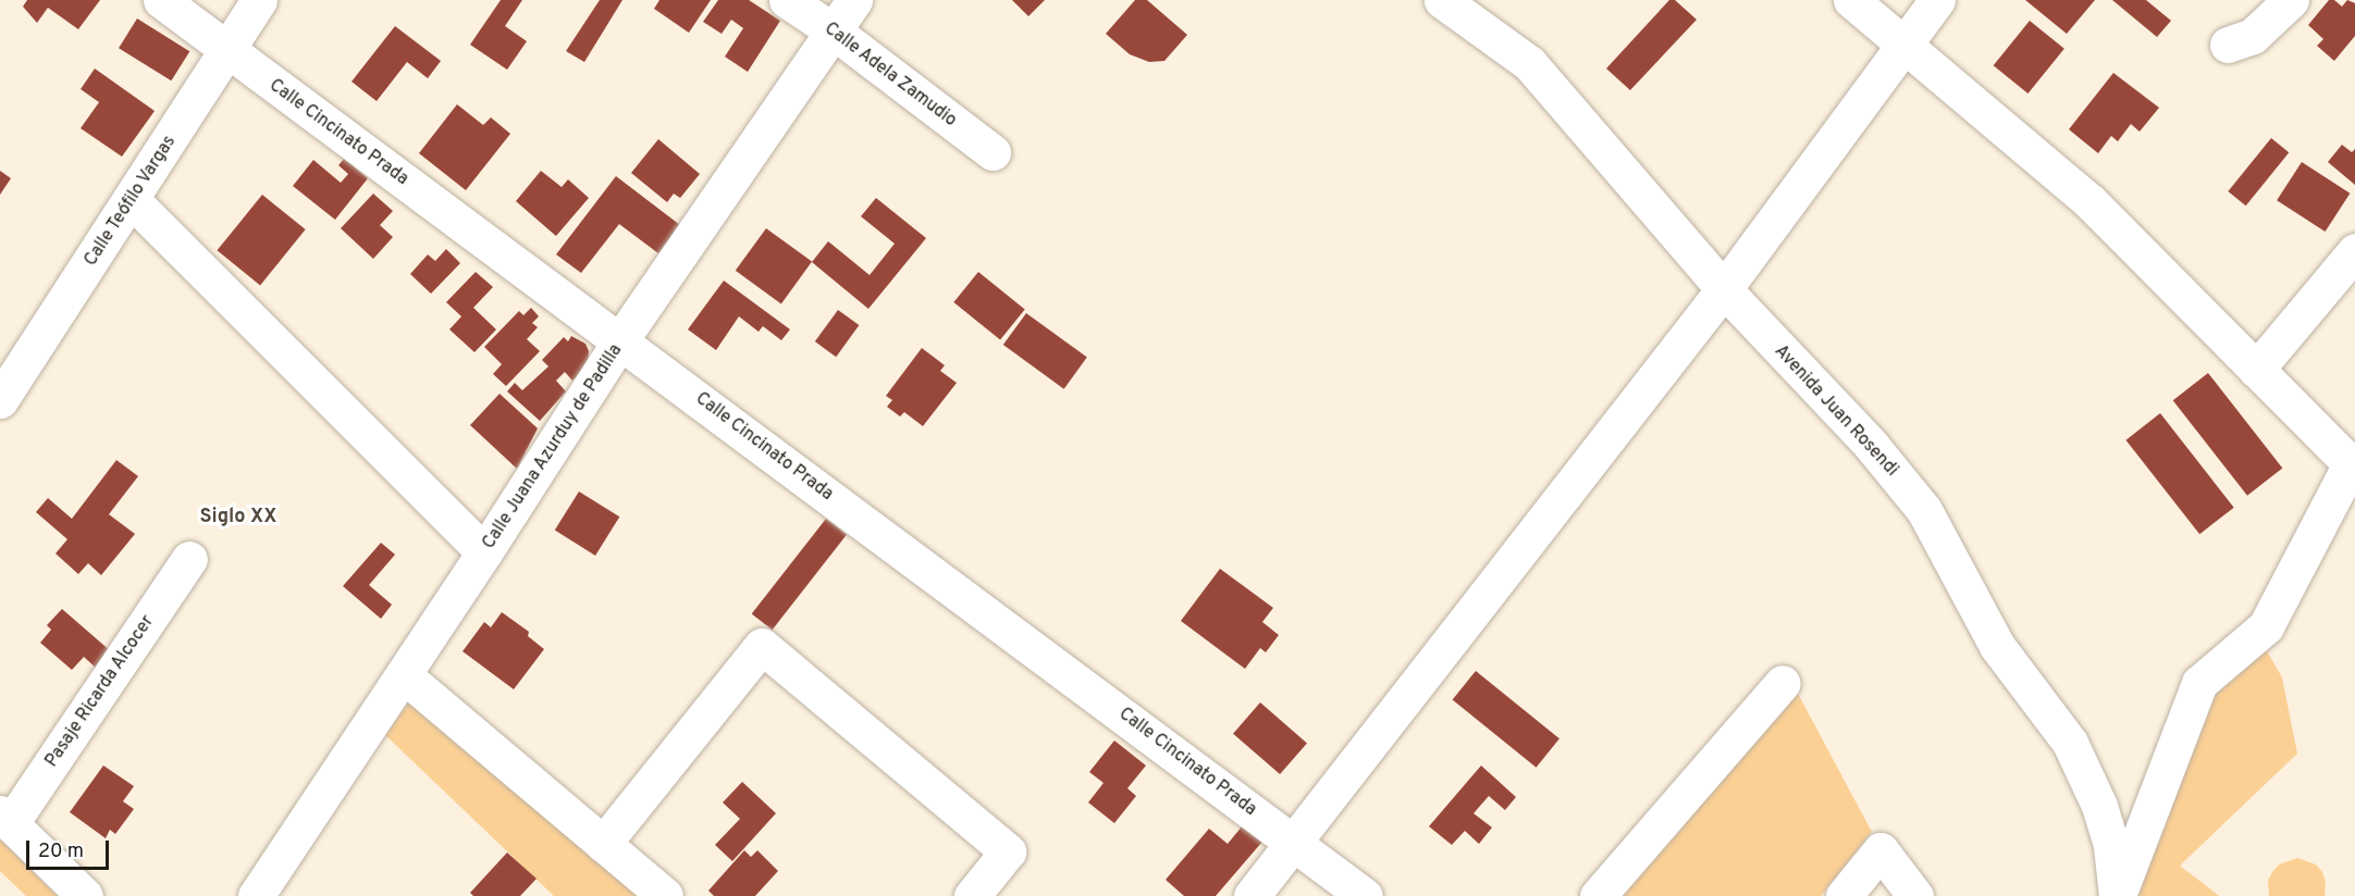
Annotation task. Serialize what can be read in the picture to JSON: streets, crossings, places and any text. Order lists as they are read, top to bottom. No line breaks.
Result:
{"streets":{"street":["Calle Adela Zamudio","Calle Cincinato Prada","Calle Teófilo Vargas","Avenida Juan Rosendi","Calle Juana Azurduy de Padilla","Pasaje Ricarda Alcocer"]},"crossings":[["Calle Adela Zamudio","Calle Juana Azurduy de Padilla"],["Calle Cincinato Prada","Calle Teófilo Vargas"],["Calle Cincinato Prada","Calle Juana Azurduy de Padilla"]],"districts":["Siglo XX"],"scale_bar":"20 m"}
